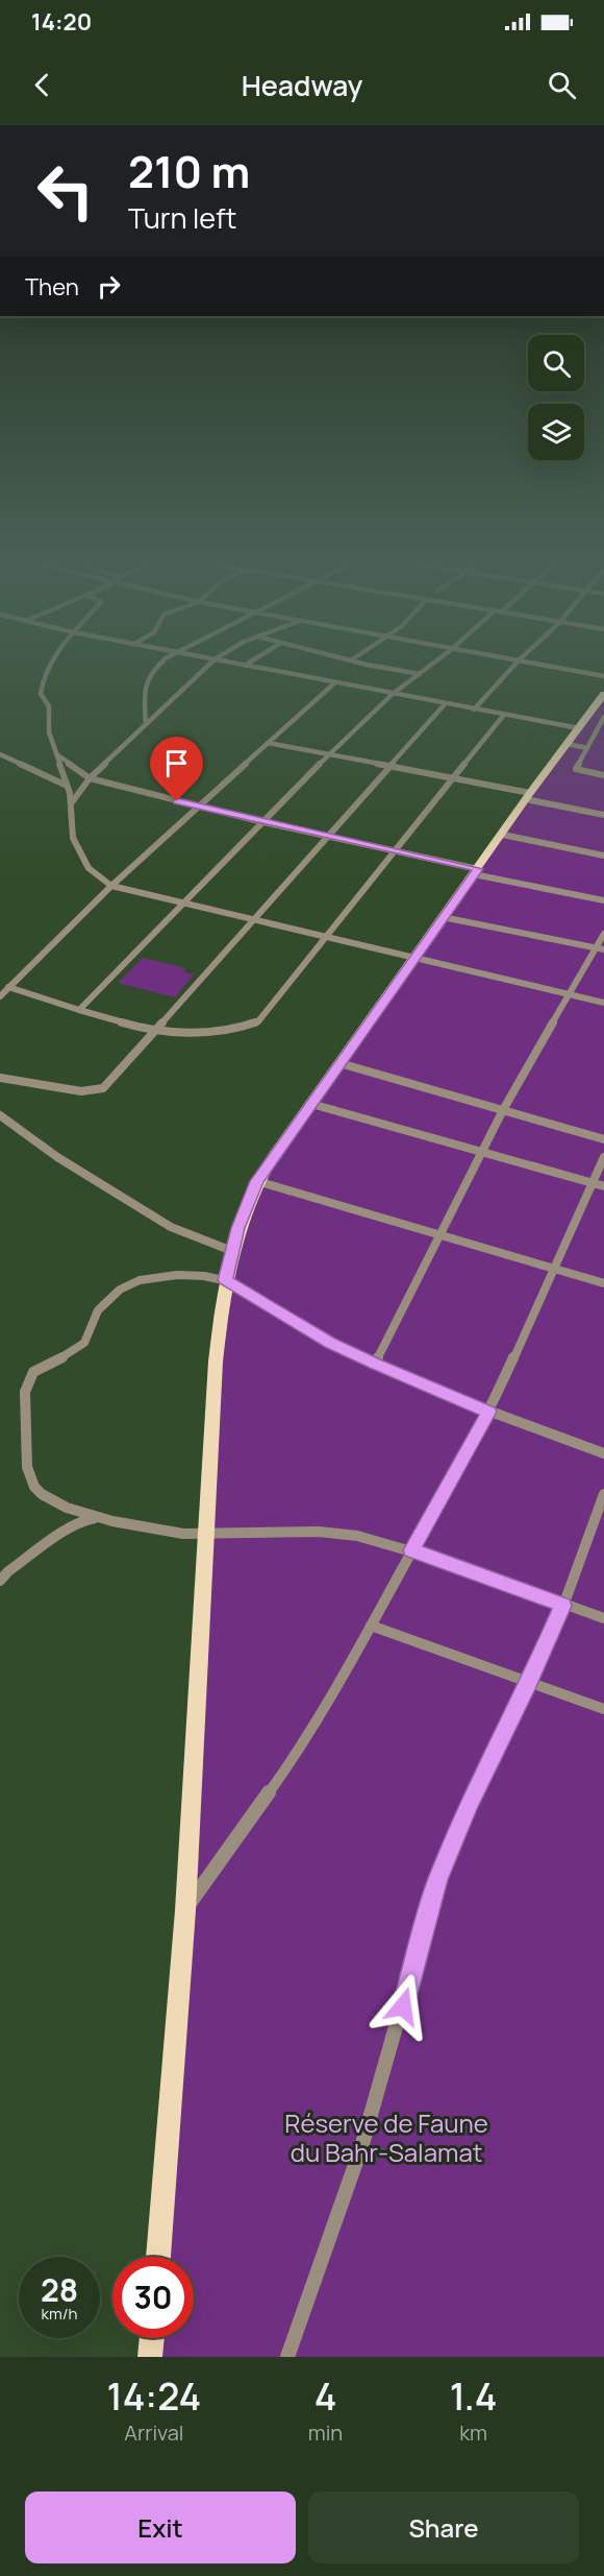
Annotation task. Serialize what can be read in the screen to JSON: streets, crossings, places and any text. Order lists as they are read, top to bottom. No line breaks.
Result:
{"parks":["Réserve de Faune du Bahr-Salamat"],"page":{"status":"14:20","header":"Headway","turn":["210 m","Turn left"],"then":"Then","speed":"28 km/h","limit":"30","eta":["14:24","Arrival","4","min","1.4","km"],"buttons":["Exit","Share"]}}
